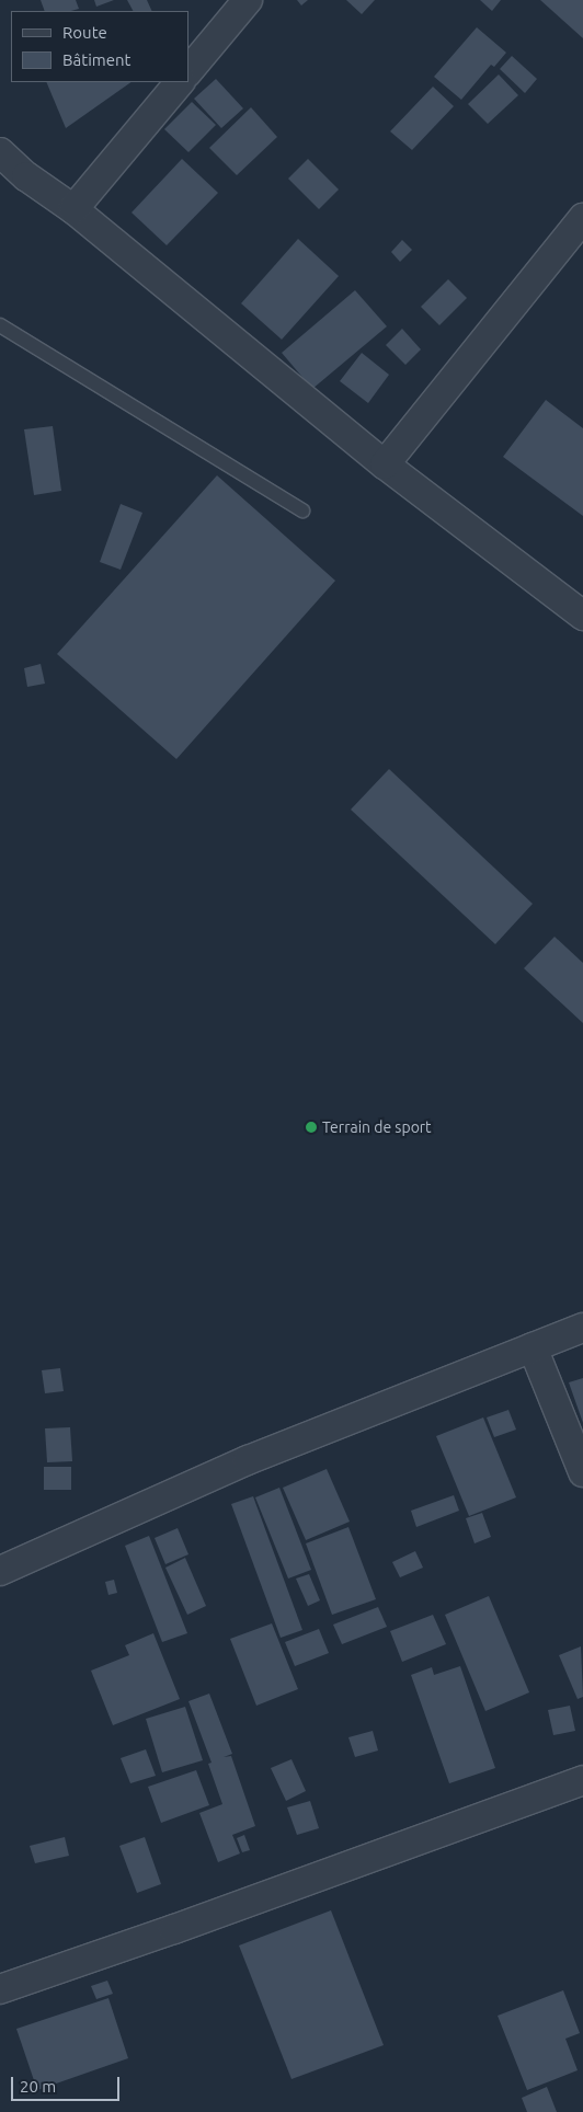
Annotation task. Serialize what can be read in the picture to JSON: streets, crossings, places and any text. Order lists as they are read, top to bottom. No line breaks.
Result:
{"places":["Terrain de sport"],"legend":["Route","Bâtiment"],"scale_bar":"20 m"}
